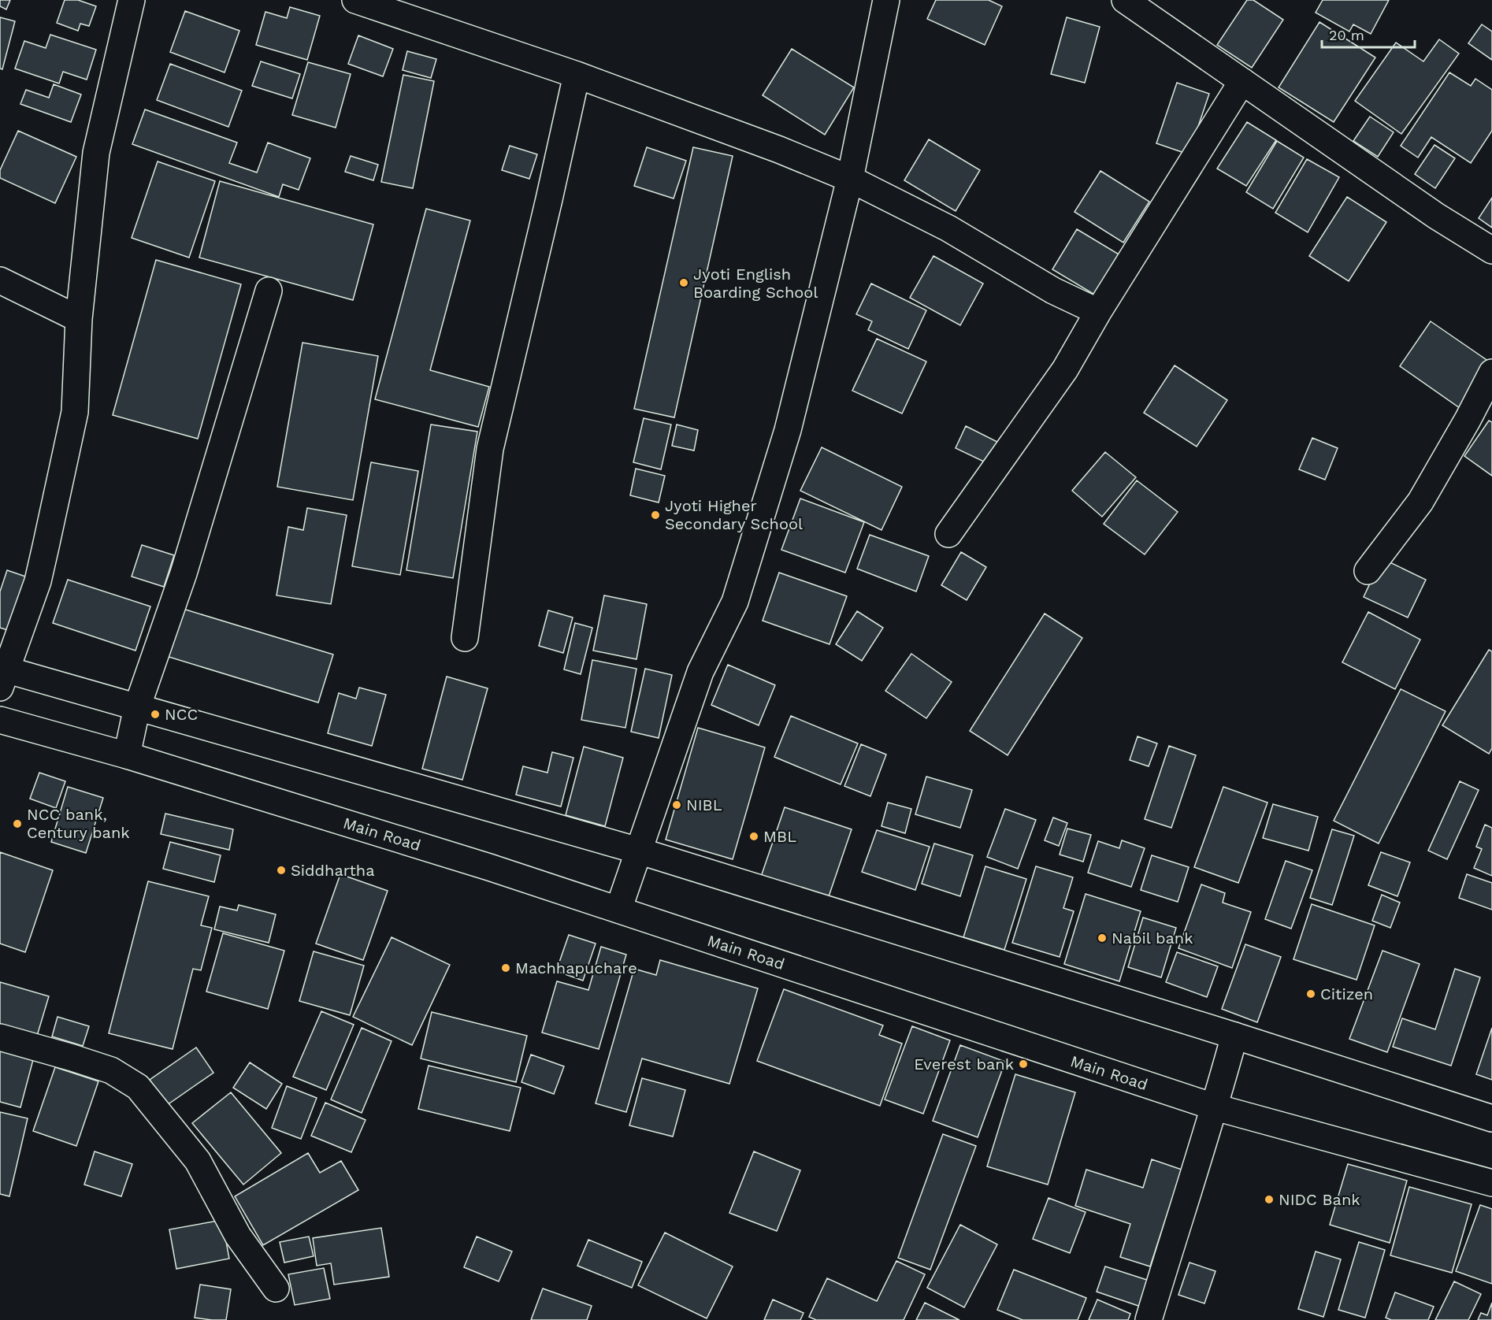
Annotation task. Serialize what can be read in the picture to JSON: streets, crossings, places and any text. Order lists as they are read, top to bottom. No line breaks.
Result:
{"streets":{"street":["Main Road"]},"places":["Jyoti English Boarding School","Jyoti Higher Secondary School","NCC","NIBL","NCC bank, Century bank","MBL","Siddhartha","Nabil bank","Machhapuchare","Citizen","Everest bank","NIDC Bank"],"scale_bar":"20 m"}
